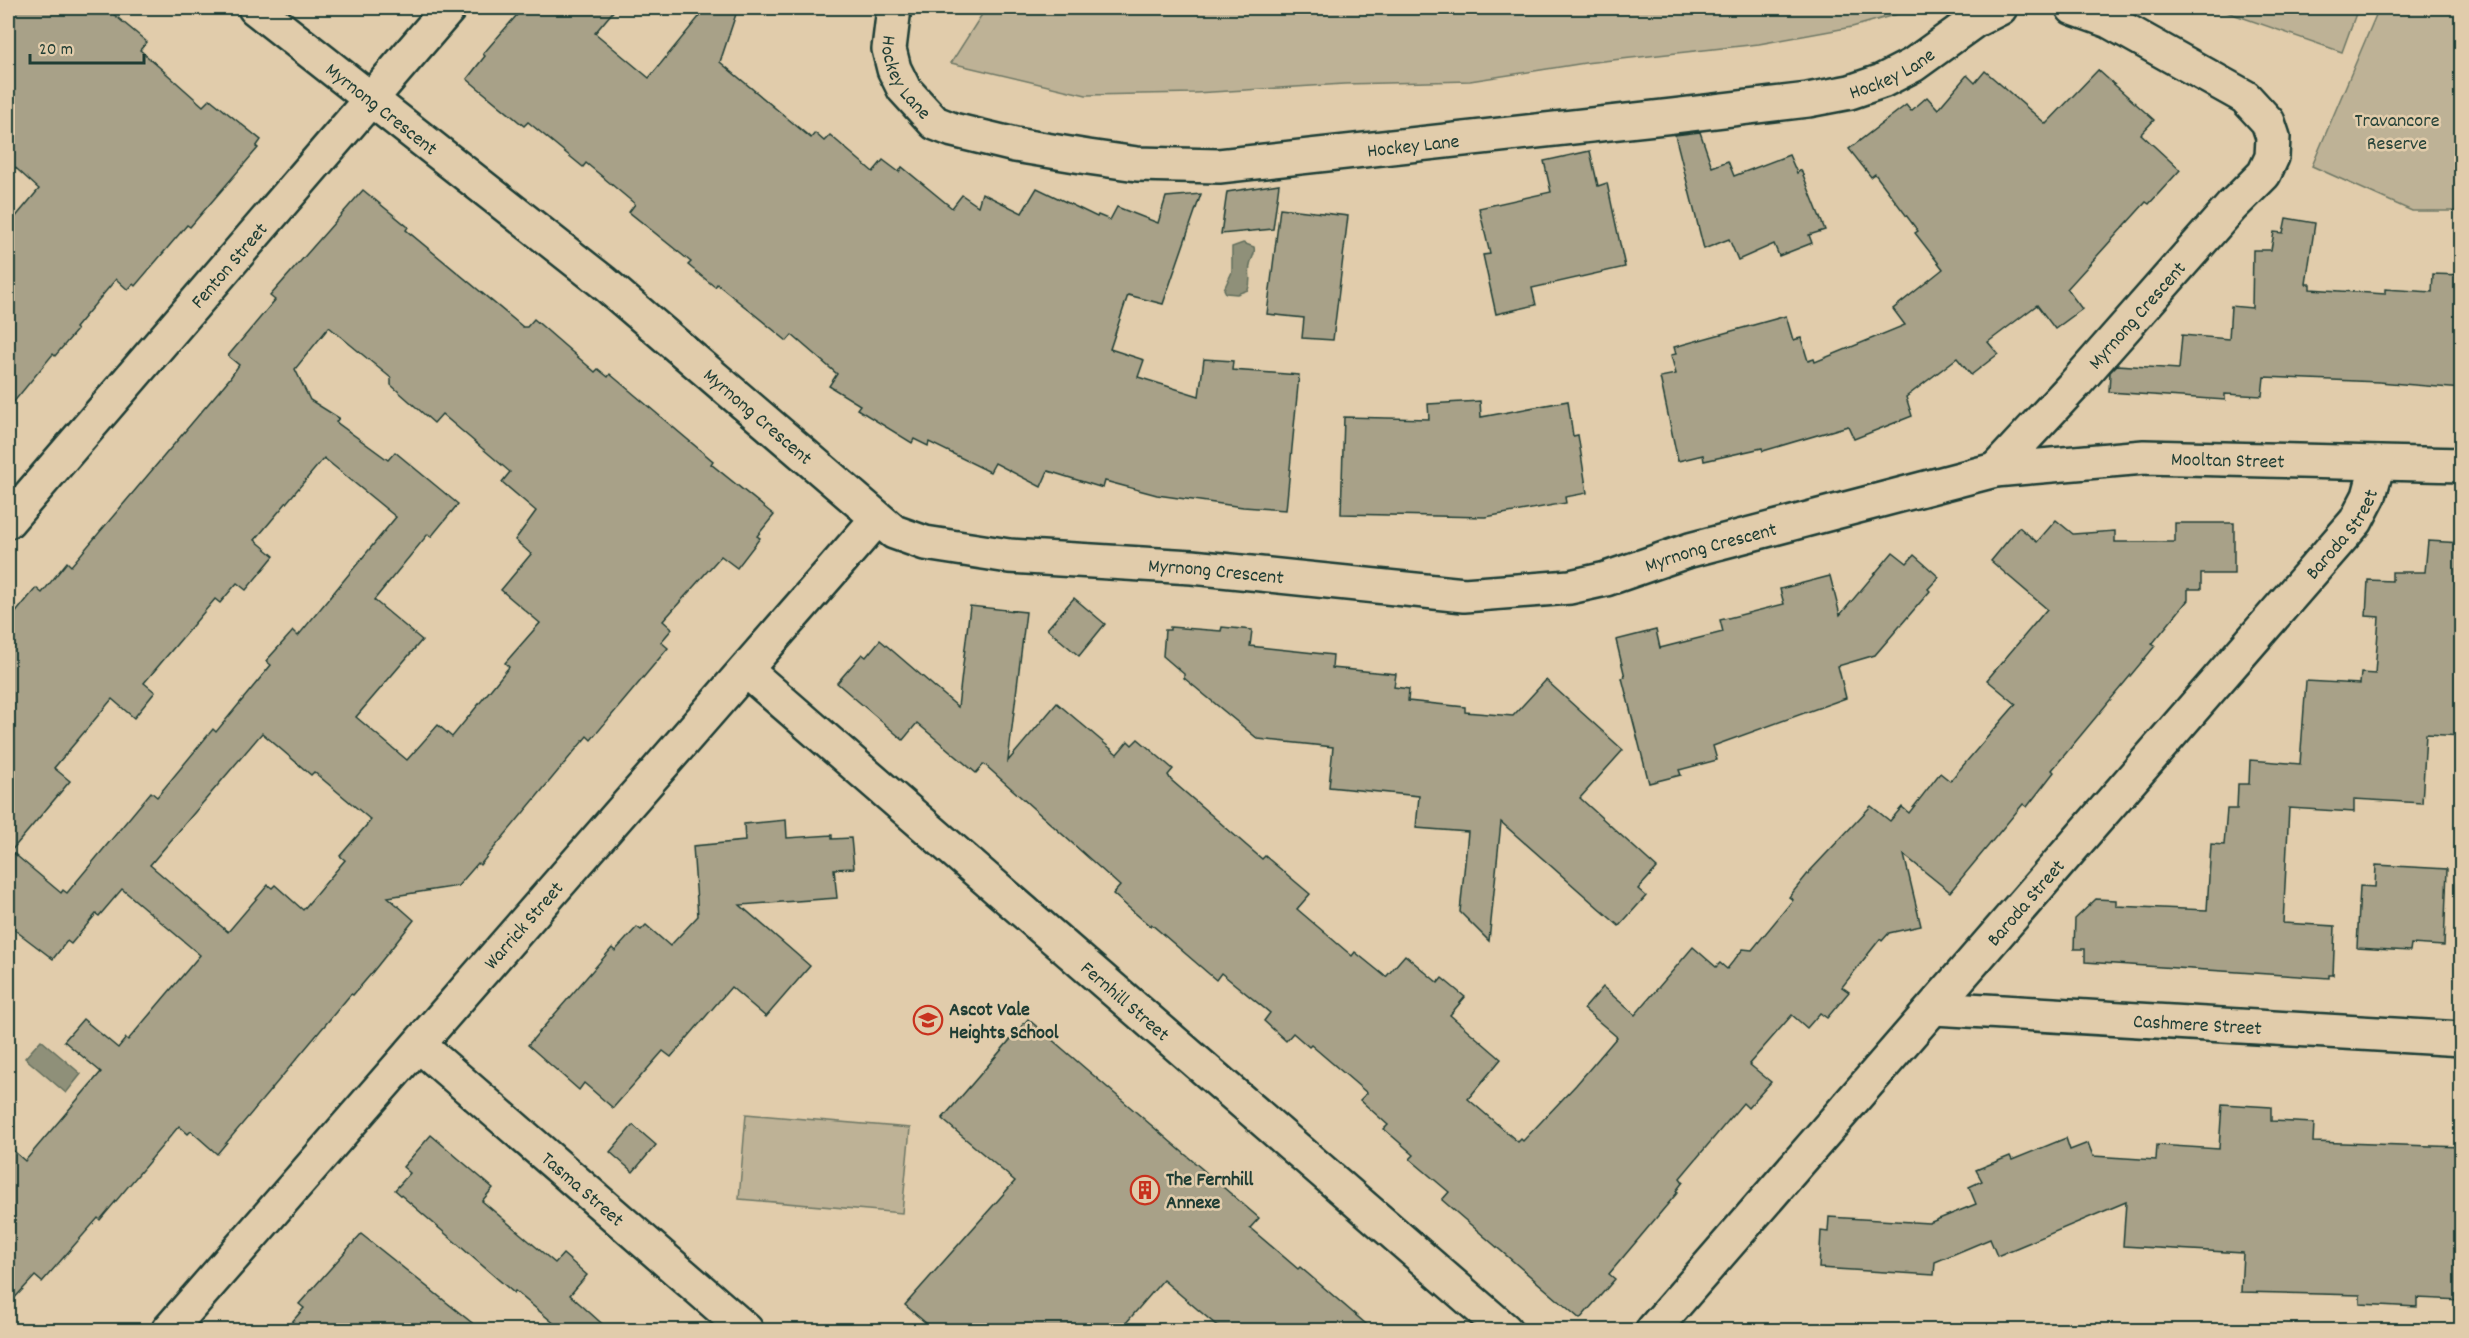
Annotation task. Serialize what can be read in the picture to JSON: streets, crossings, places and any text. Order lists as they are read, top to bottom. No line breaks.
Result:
{"streets":{"street":["Hockey Lane","Myrnong Crescent","Fenton Street","Mooltan Street","Baroda Street","Warrick Street","Fernhill Street","Cashmere Street","Tasma Street"]},"crossings":[["Myrnong Crescent","Fenton Street"],["Myrnong Crescent","Mooltan Street"],["Myrnong Crescent","Warrick Street"],["Mooltan Street","Baroda Street"],["Baroda Street","Cashmere Street"],["Warrick Street","Fernhill Street"],["Warrick Street","Tasma Street"]],"parks":["Travancore Reserve"],"places":{"school or university":["Ascot Vale Heights School"],"building":["The Fernhill Annexe"]},"scale_bar":"20 m"}
